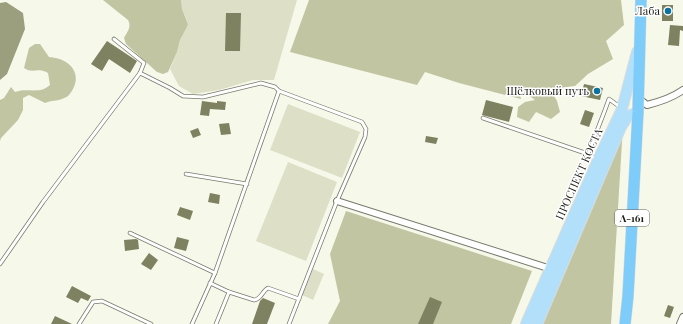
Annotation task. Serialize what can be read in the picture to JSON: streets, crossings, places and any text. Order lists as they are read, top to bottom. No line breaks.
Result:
{"streets":{"highway":["А-161"],"main road":["ПРОСПЕКТ КОСТА"]},"crossings":[["ПРОСПЕКТ КОСТА","А-161"]],"places":["Лаба","Шёлковый путь"]}
